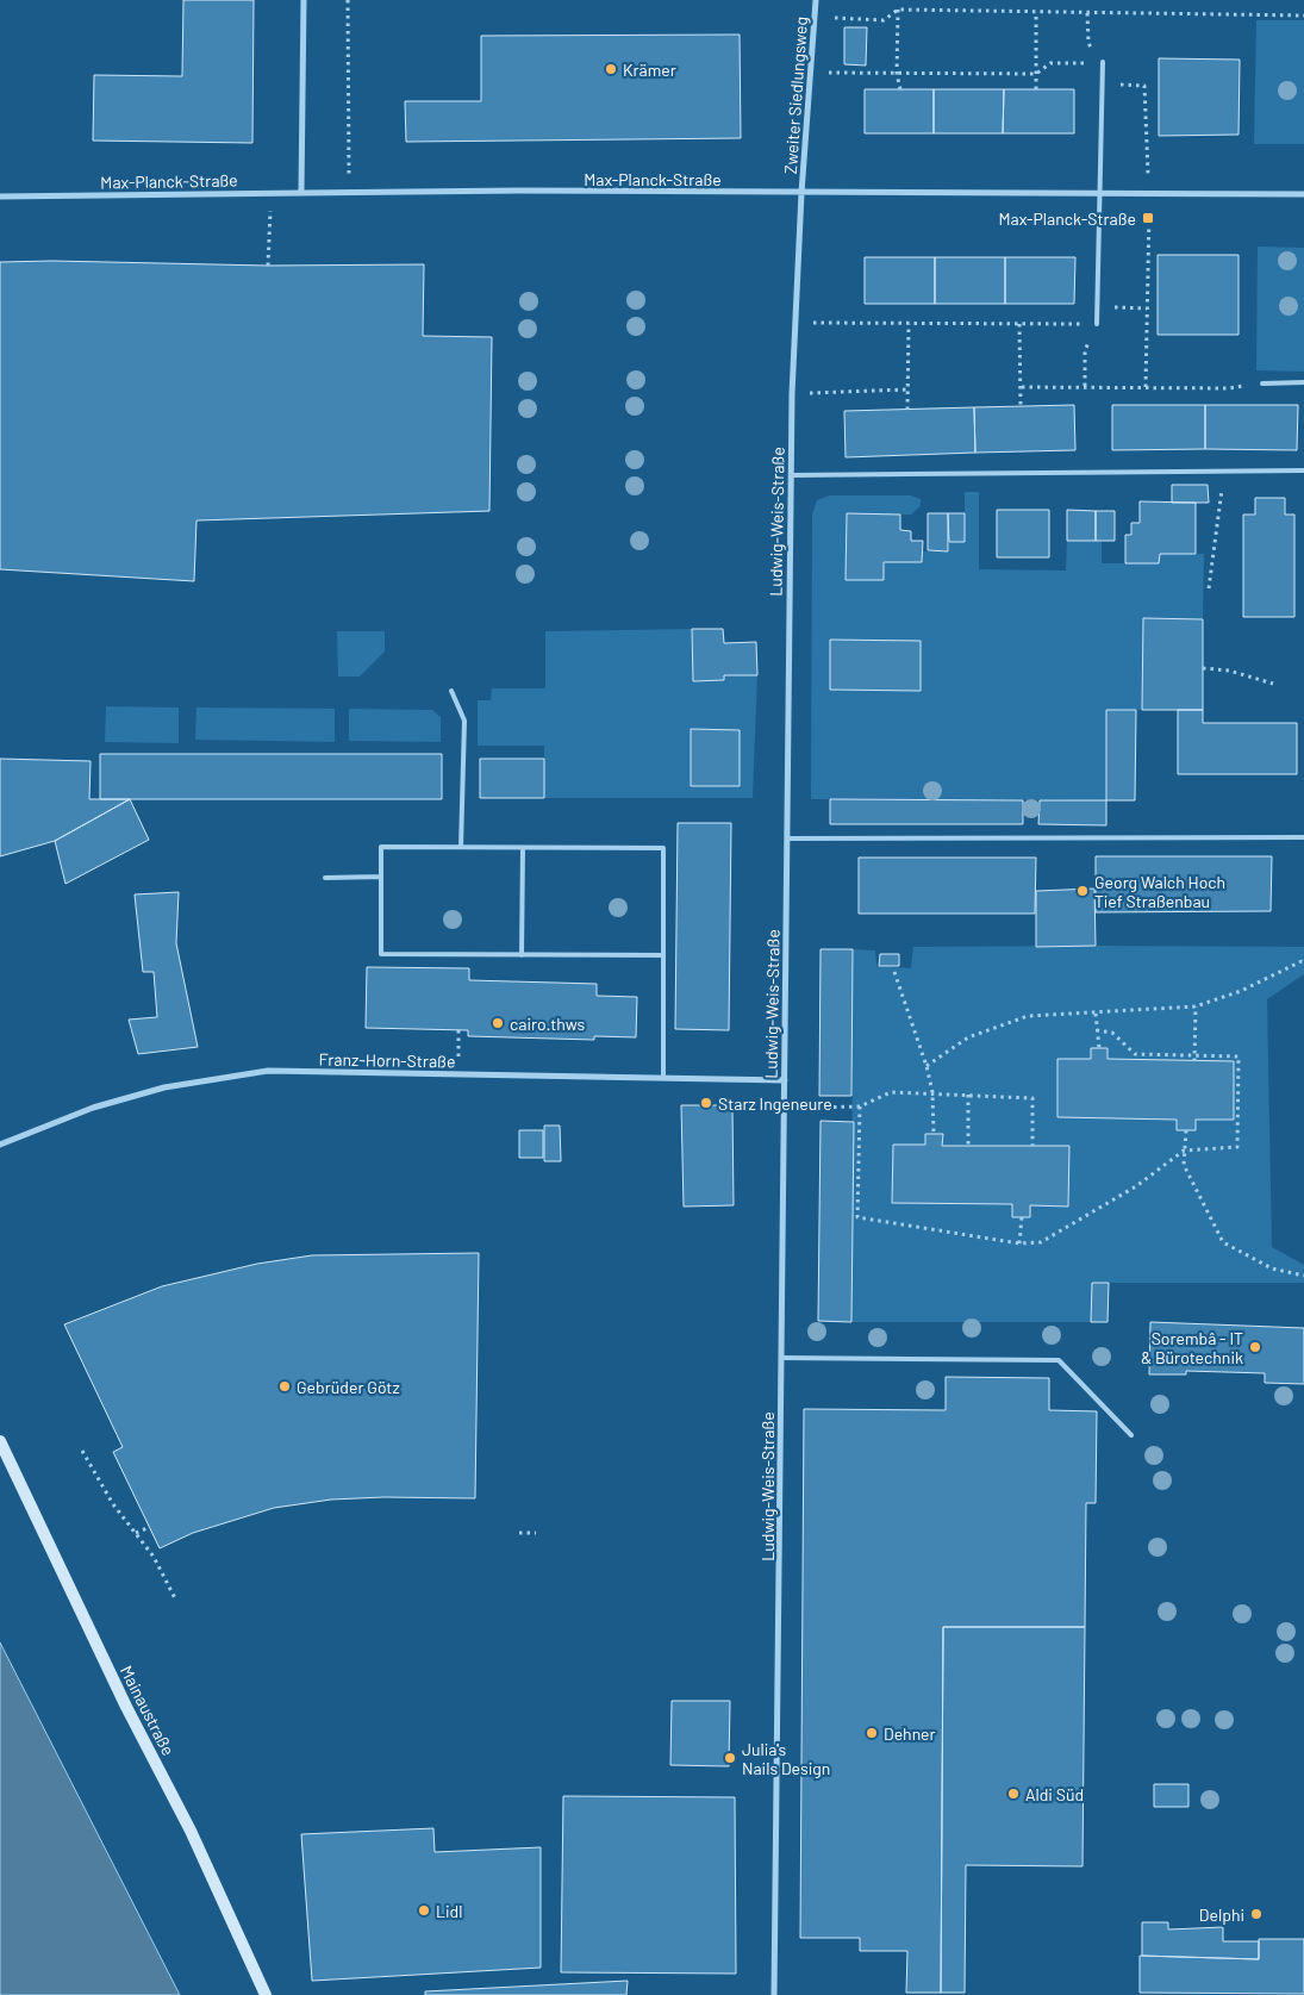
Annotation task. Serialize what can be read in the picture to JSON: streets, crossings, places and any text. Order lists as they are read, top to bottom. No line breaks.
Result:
{"streets":{"main road":["Mainaustraße"],"street":["Zweiter Siedlungsweg","Max-Planck-Straße","Ludwig-Weis-Straße","Franz-Horn-Straße"]},"crossings":[["Zweiter Siedlungsweg","Max-Planck-Straße"],["Zweiter Siedlungsweg","Ludwig-Weis-Straße"],["Max-Planck-Straße","Ludwig-Weis-Straße"],["Ludwig-Weis-Straße","Franz-Horn-Straße"]],"places":{"other":["Krämer","Georg Walch Hoch Tief Straßenbau","cairo.thws","Starz Ingeneure","Sorembâ - IT & Bürotechnik","Gebrüder Götz","Dehner","Julia's Nails Design","Aldi Süd","Lidl","Delphi"],"transit":["Max-Planck-Straße"]}}
